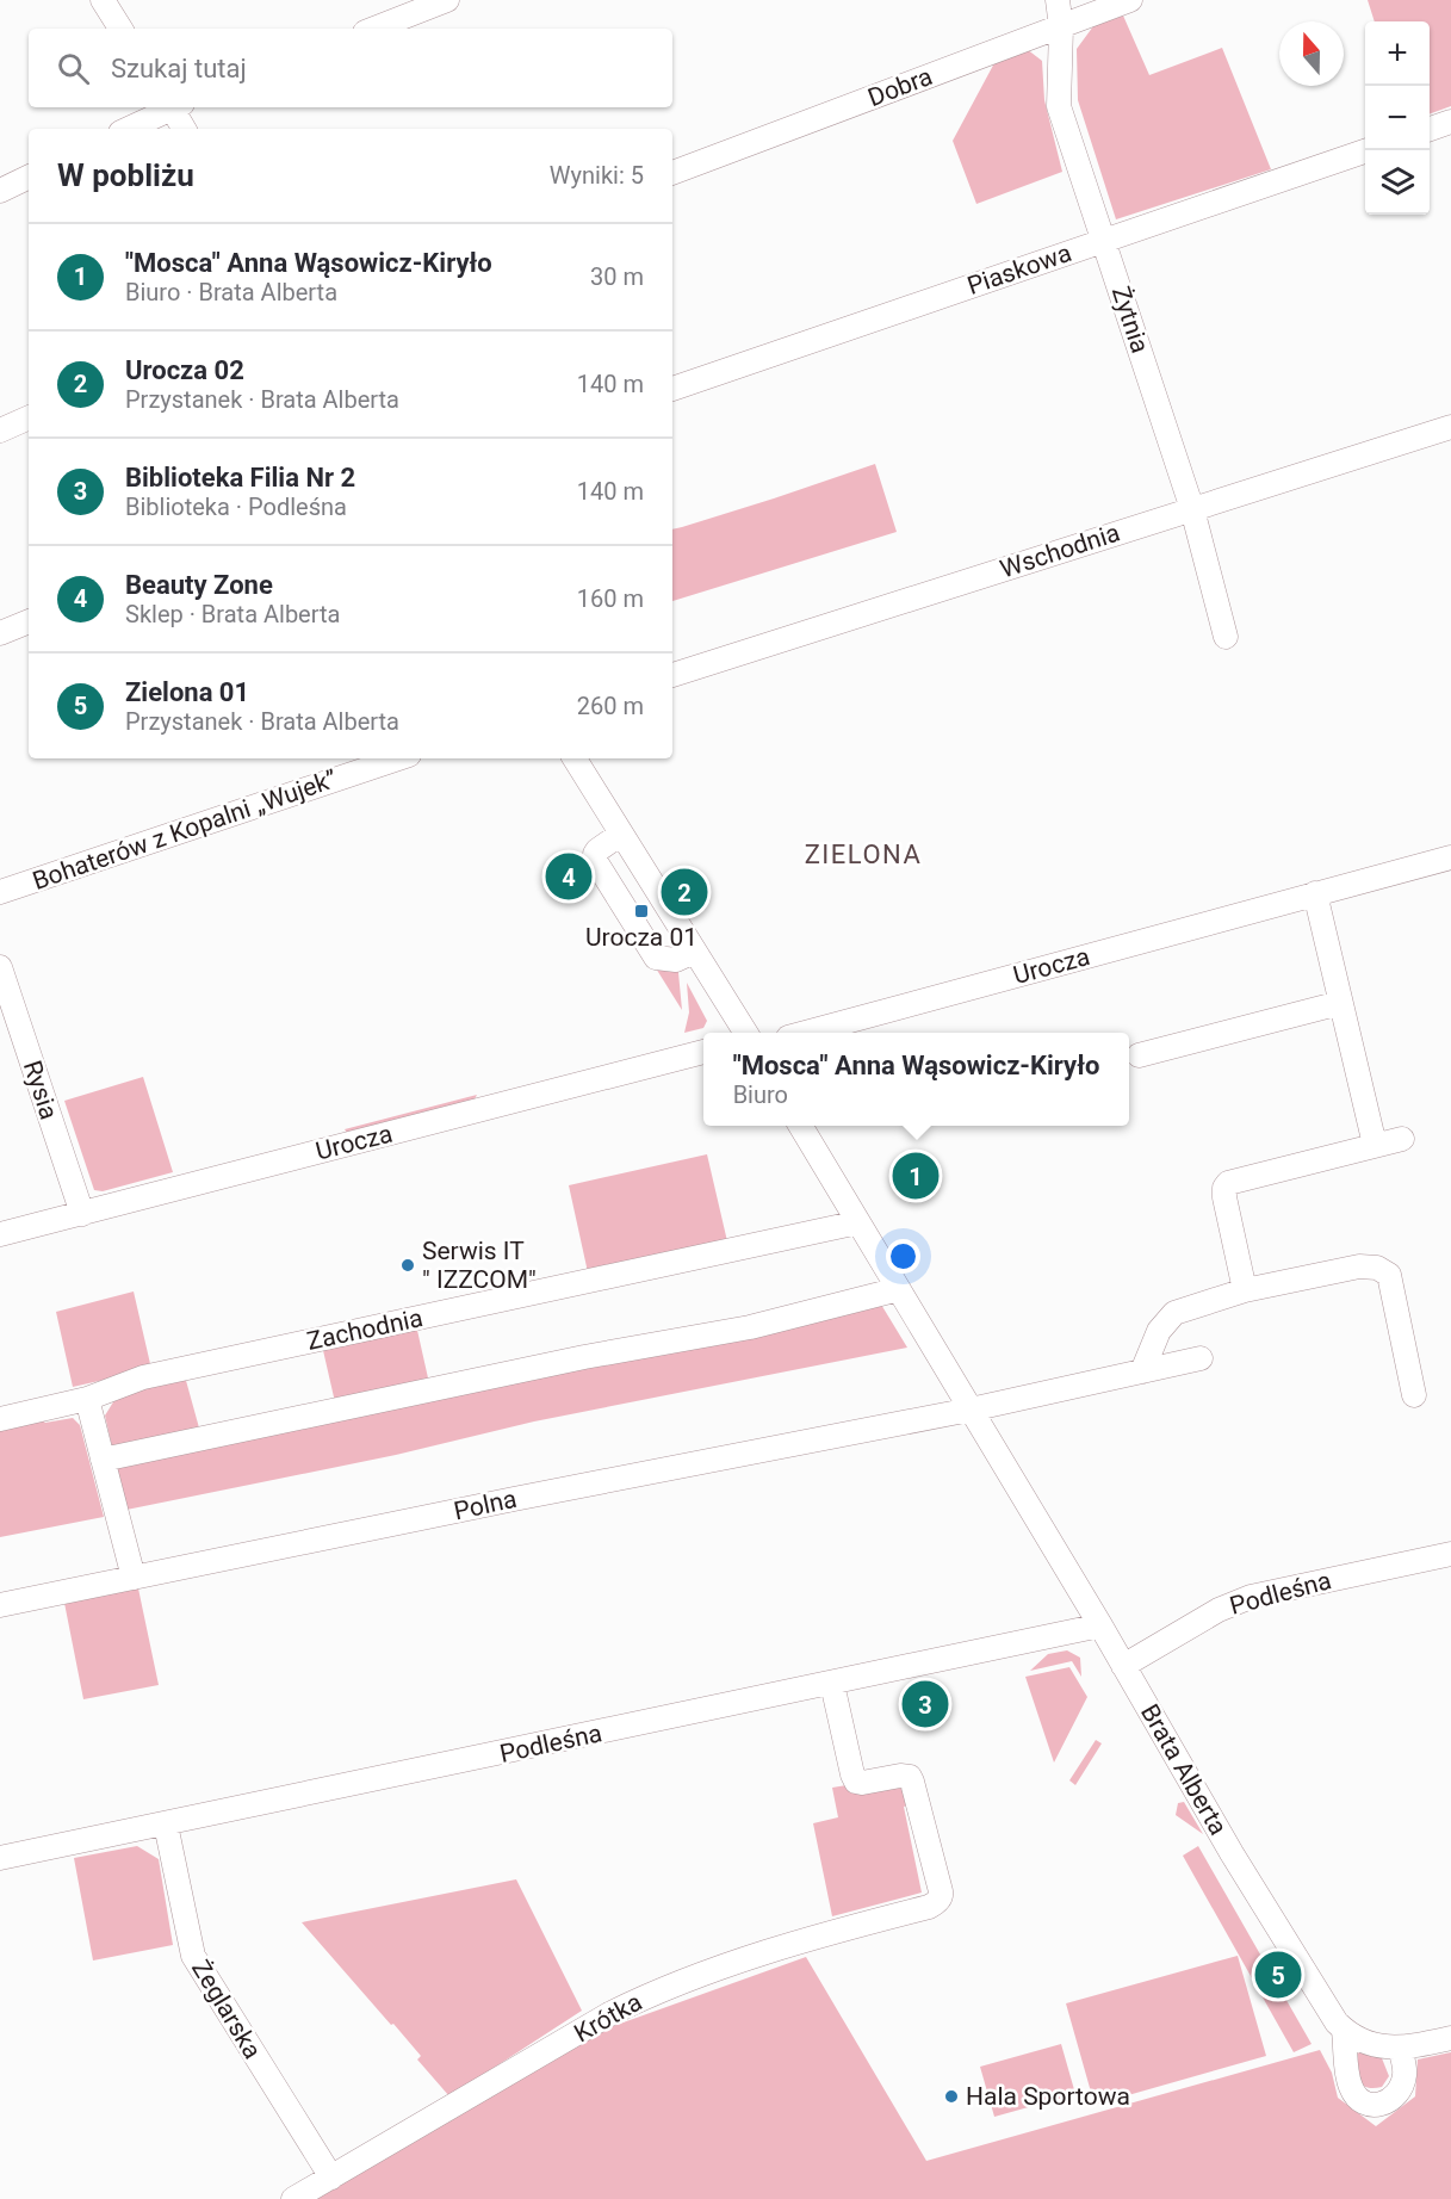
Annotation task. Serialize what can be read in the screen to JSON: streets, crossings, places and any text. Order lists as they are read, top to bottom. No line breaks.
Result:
{"streets":{"street":["Dobra","Piaskowa","Żytnia","Wschodnia","Bohaterów z Kopalni „Wujek”","Urocza","Rysia","Zachodnia","Polna","Podleśna","Brata Alberta","Żeglarska","Krótka"]},"crossings":[["Dobra","Żytnia"],["Piaskowa","Żytnia"],["Żytnia","Wschodnia"],["Urocza","Rysia"],["Zachodnia","Brata Alberta"],["Polna","Brata Alberta"],["Podleśna","Brata Alberta"],["Podleśna","Żeglarska"],["Podleśna","Krótka"],["Żeglarska","Krótka"]],"districts":["ZIELONA"],"places":{"transit":["Urocza 01"],"other":["Serwis IT \" IZZCOM\"","Hala Sportowa"]},"north":"top","page":{"map_buttons":["+","−"],"search":"Szukaj tutaj","heading":["W pobliżu","Wyniki: 5"],"list":[{"mark":"1","name":"\"Mosca\" Anna Wąsowicz-Kiryło","note":"Biuro · Brata Alberta","value":"30 m"},{"mark":"2","name":"Urocza 02","note":"Przystanek · Brata Alberta","value":"140 m"},{"mark":"3","name":"Biblioteka Filia Nr 2","note":"Biblioteka · Podleśna","value":"140 m"},{"mark":"4","name":"Beauty Zone","note":"Sklep · Brata Alberta","value":"160 m"},{"mark":"5","name":"Zielona 01","note":"Przystanek · Brata Alberta","value":"260 m"}],"pins":["4","2","1","3","5"],"popup":["\"Mosca\" Anna Wąsowicz-Kiryło","Biuro"]}}
